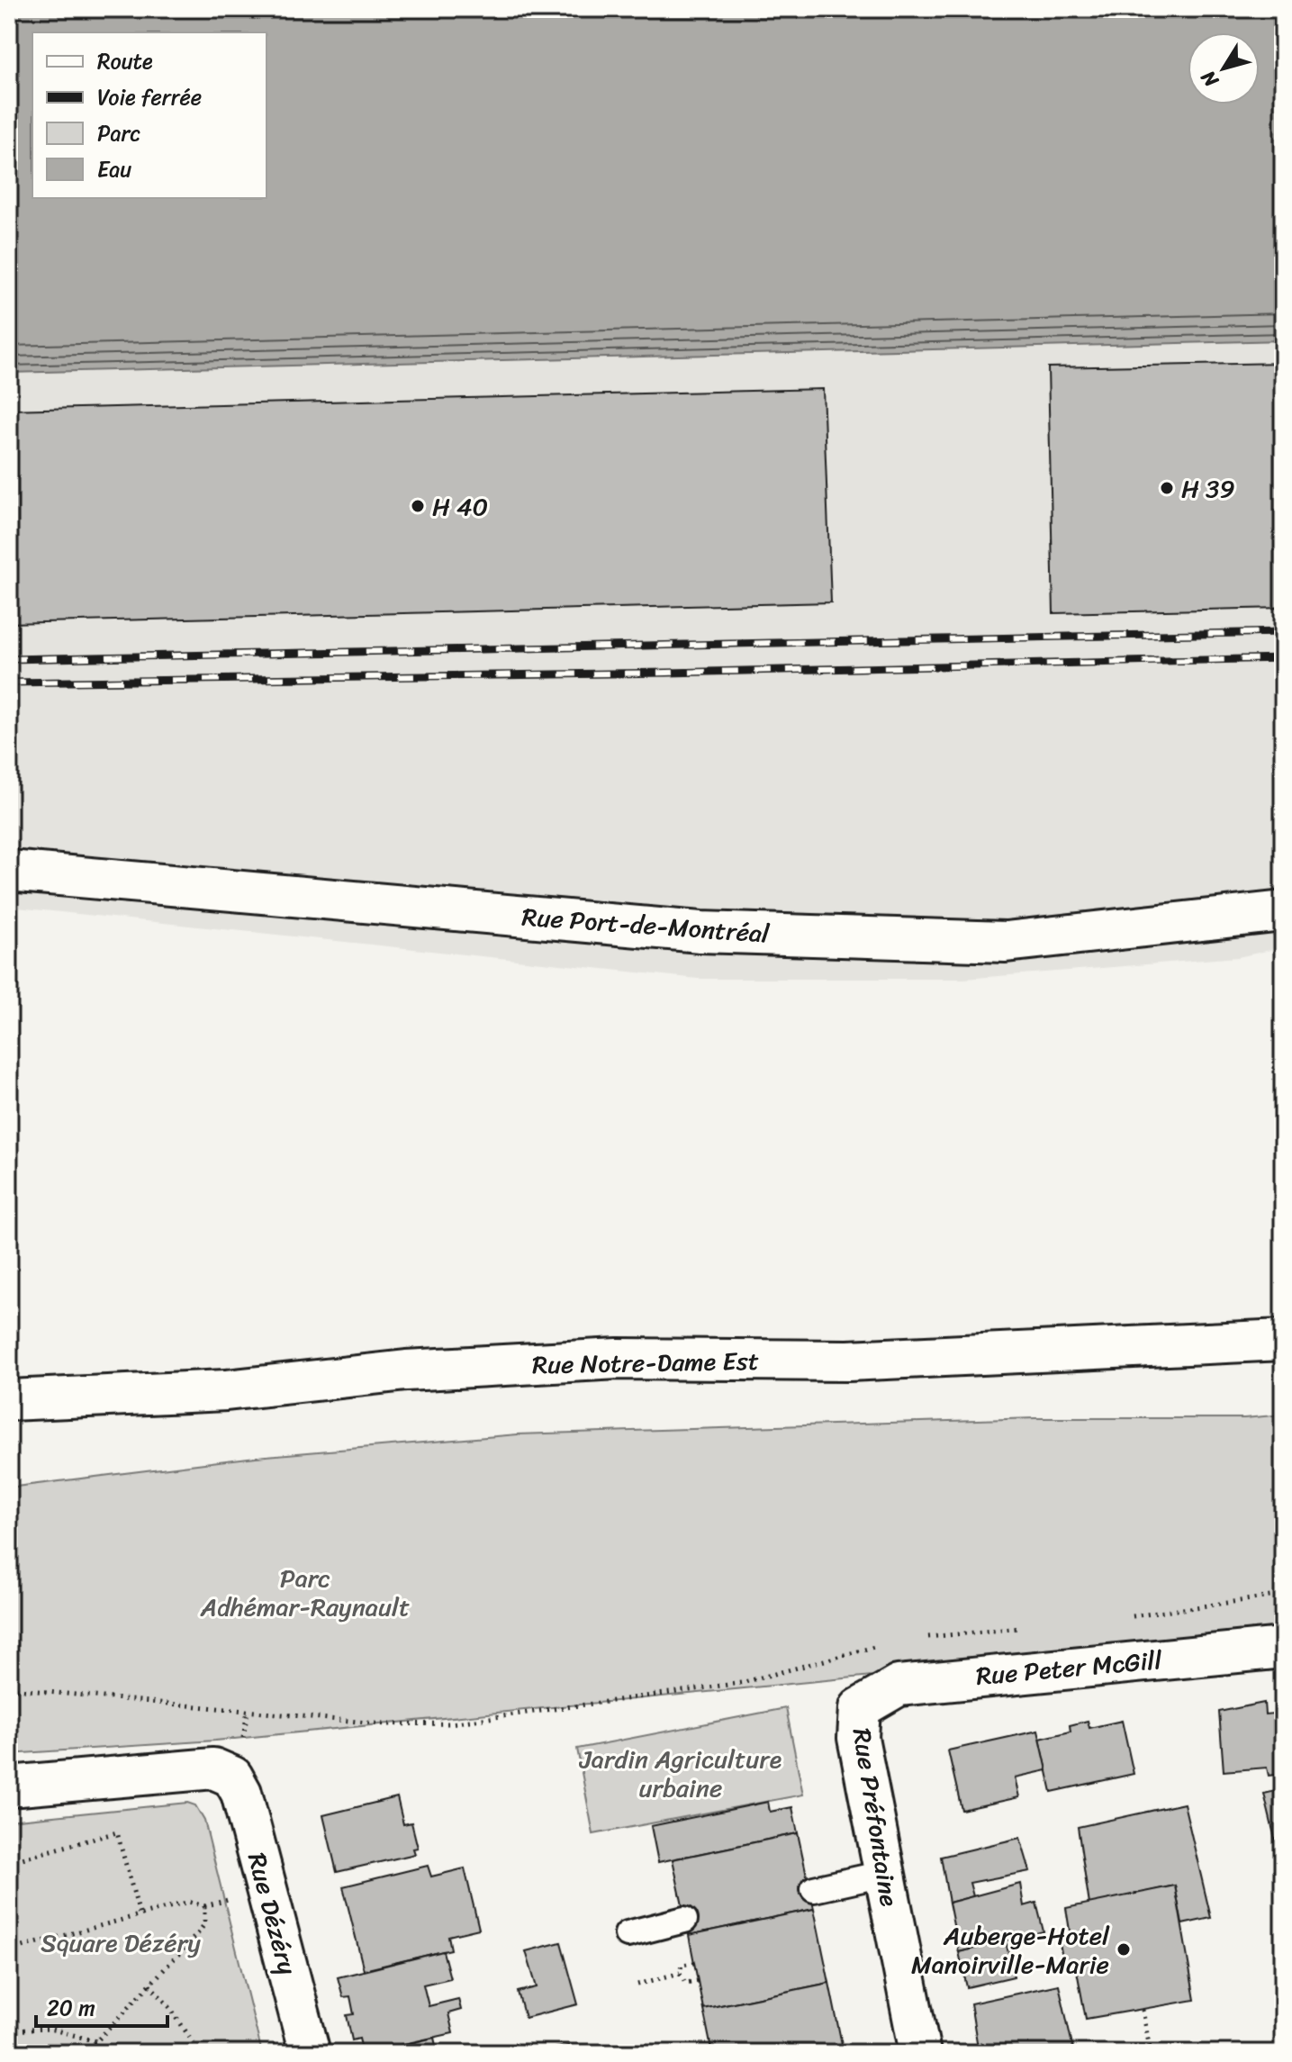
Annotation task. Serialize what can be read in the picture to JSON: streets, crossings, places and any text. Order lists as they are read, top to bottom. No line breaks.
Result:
{"streets":{"street":["Rue Port-de-Montréal","Rue Notre-Dame Est","Rue Peter McGill","Rue Préfontaine","Rue Dézéry"]},"crossings":[["Rue Peter McGill","Rue Préfontaine"]],"parks":["Parc Adhémar-Raynault","Jardin Agriculture urbaine","Square Dézéry"],"places":["H 39","H 40","Auberge-Hotel Manoirville-Marie"],"legend":["Route","Voie ferrée","Parc","Eau"],"scale_bar":"20 m","north":"bottom left"}
